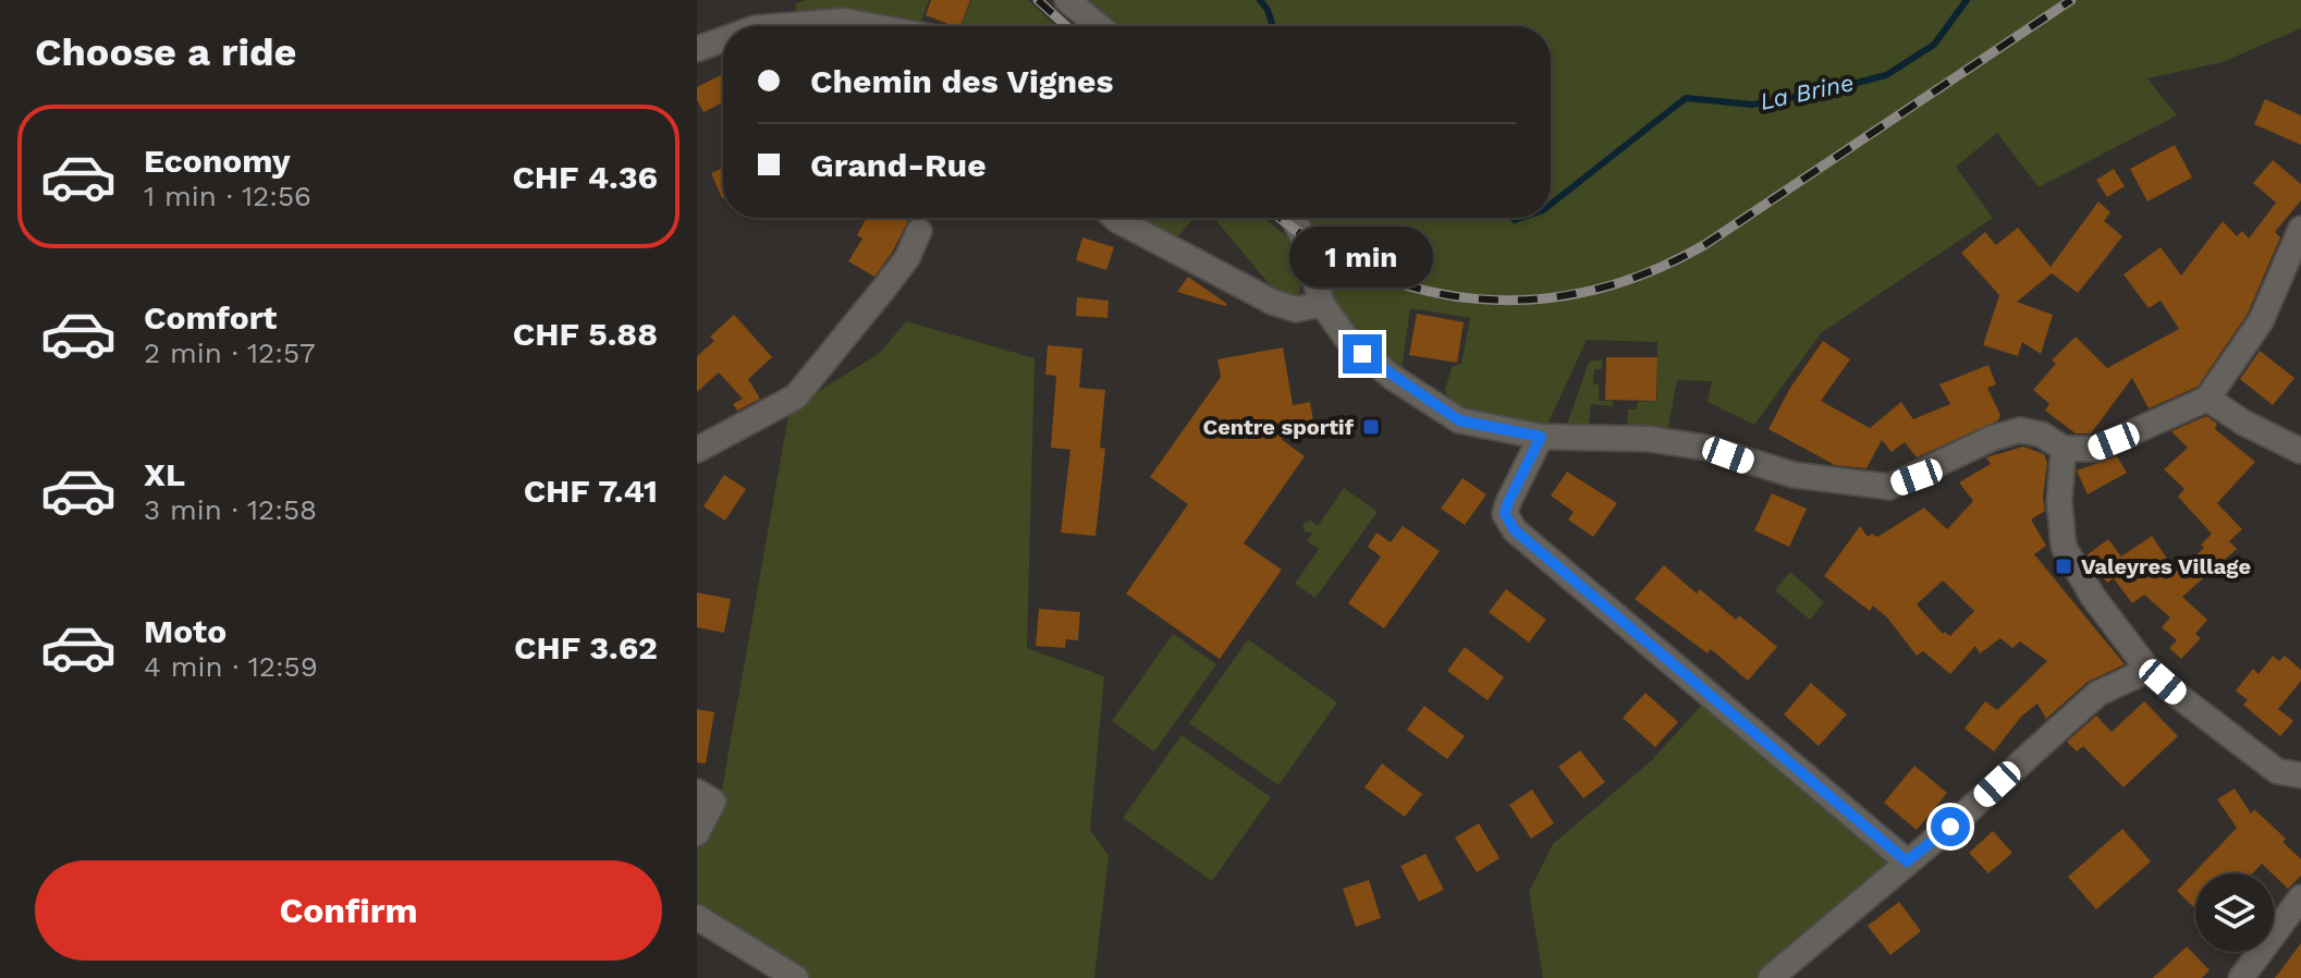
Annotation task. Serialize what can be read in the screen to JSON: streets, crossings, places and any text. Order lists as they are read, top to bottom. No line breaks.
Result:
{"water":["La Brine"],"places":{"transit":["Centre sportif","Valeyres Village"]},"page":{"heading":"Choose a ride","banner":["Chemin des Vignes","Grand-Rue"],"list":[{"name":"Economy","note":"1 min · 12:56","value":"CHF 4.36"},{"name":"Comfort","note":"2 min · 12:57","value":"CHF 5.88"},{"name":"XL","note":"3 min · 12:58","value":"CHF 7.41"},{"name":"Moto","note":"4 min · 12:59","value":"CHF 3.62"}],"bubble":"1 min","buttons":"Confirm"}}
